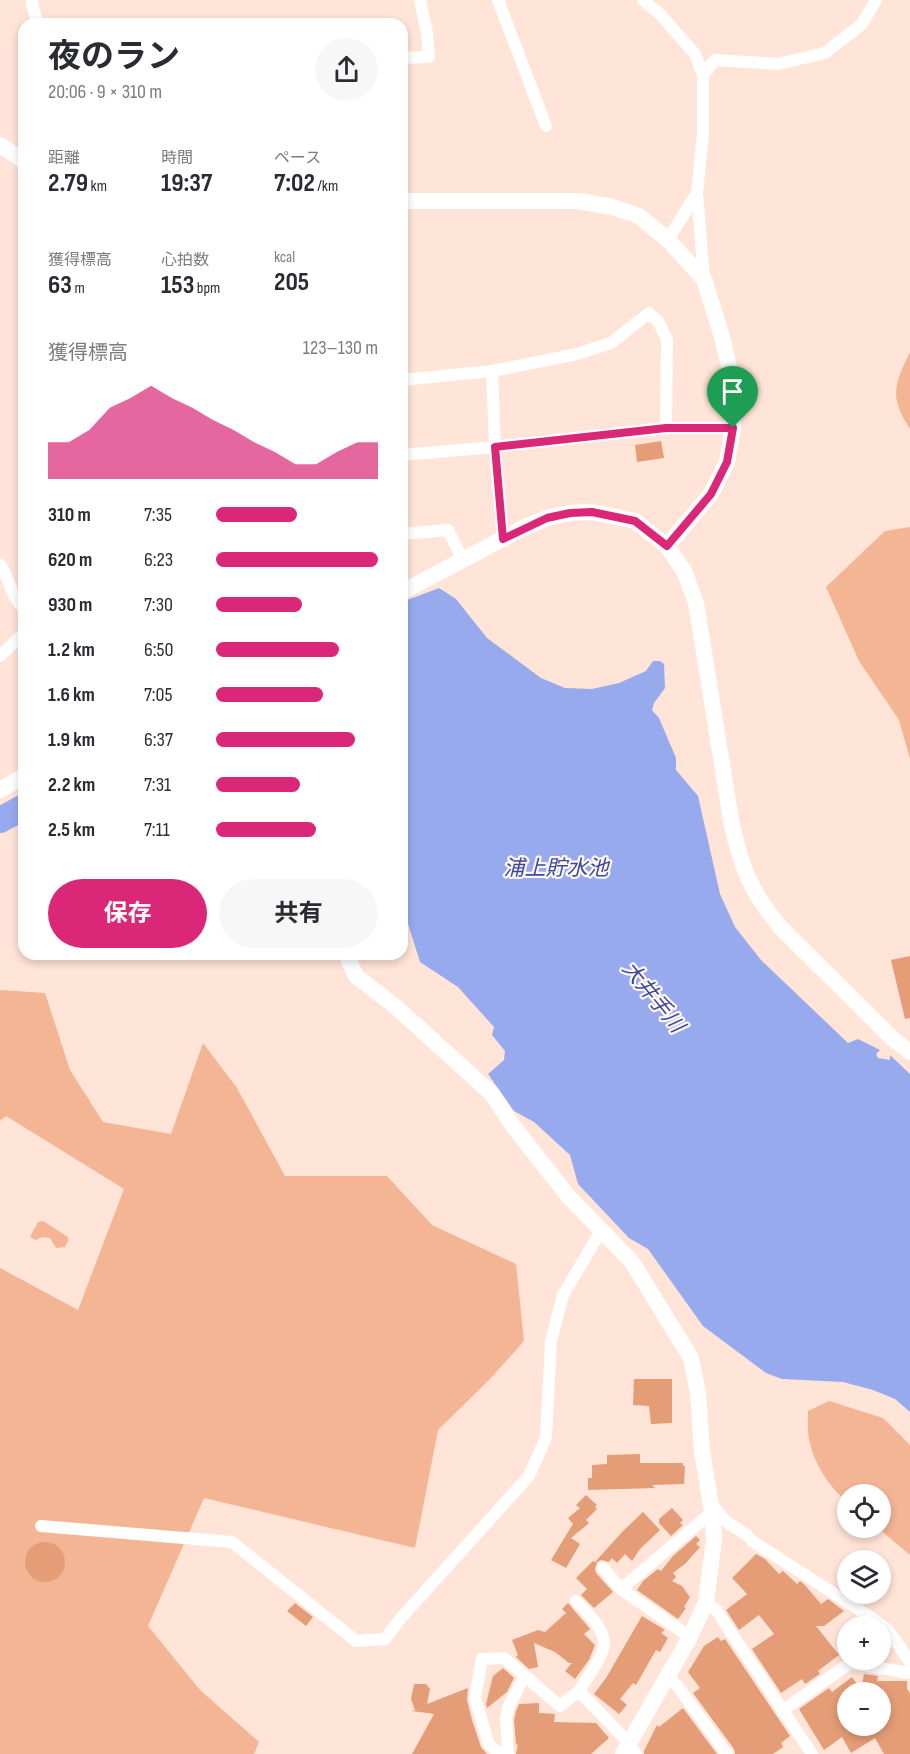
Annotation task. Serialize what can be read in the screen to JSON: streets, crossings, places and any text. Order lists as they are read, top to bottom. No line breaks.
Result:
{"water":["浦上貯水池","大井手川"],"page":{"heading":["夜のラン","20:06 · 9 × 310 m"],"stats":[["距離","2.79 km"],["時間","19:37"],["ペース","7:02 /km"],["獲得標高","63 m"],["心拍数","153 bpm"],["kcal","205"]],"chart":["獲得標高","123–130 m"],"list":[{"name":"310 m","note":"7:35"},{"name":"620 m","note":"6:23"},{"name":"930 m","note":"7:30"},{"name":"1.2 km","note":"6:50"},{"name":"1.6 km","note":"7:05"},{"name":"1.9 km","note":"6:37"},{"name":"2.2 km","note":"7:31"},{"name":"2.5 km","note":"7:11"}],"buttons":["保存","共有"],"map_buttons":["+","−"]}}
